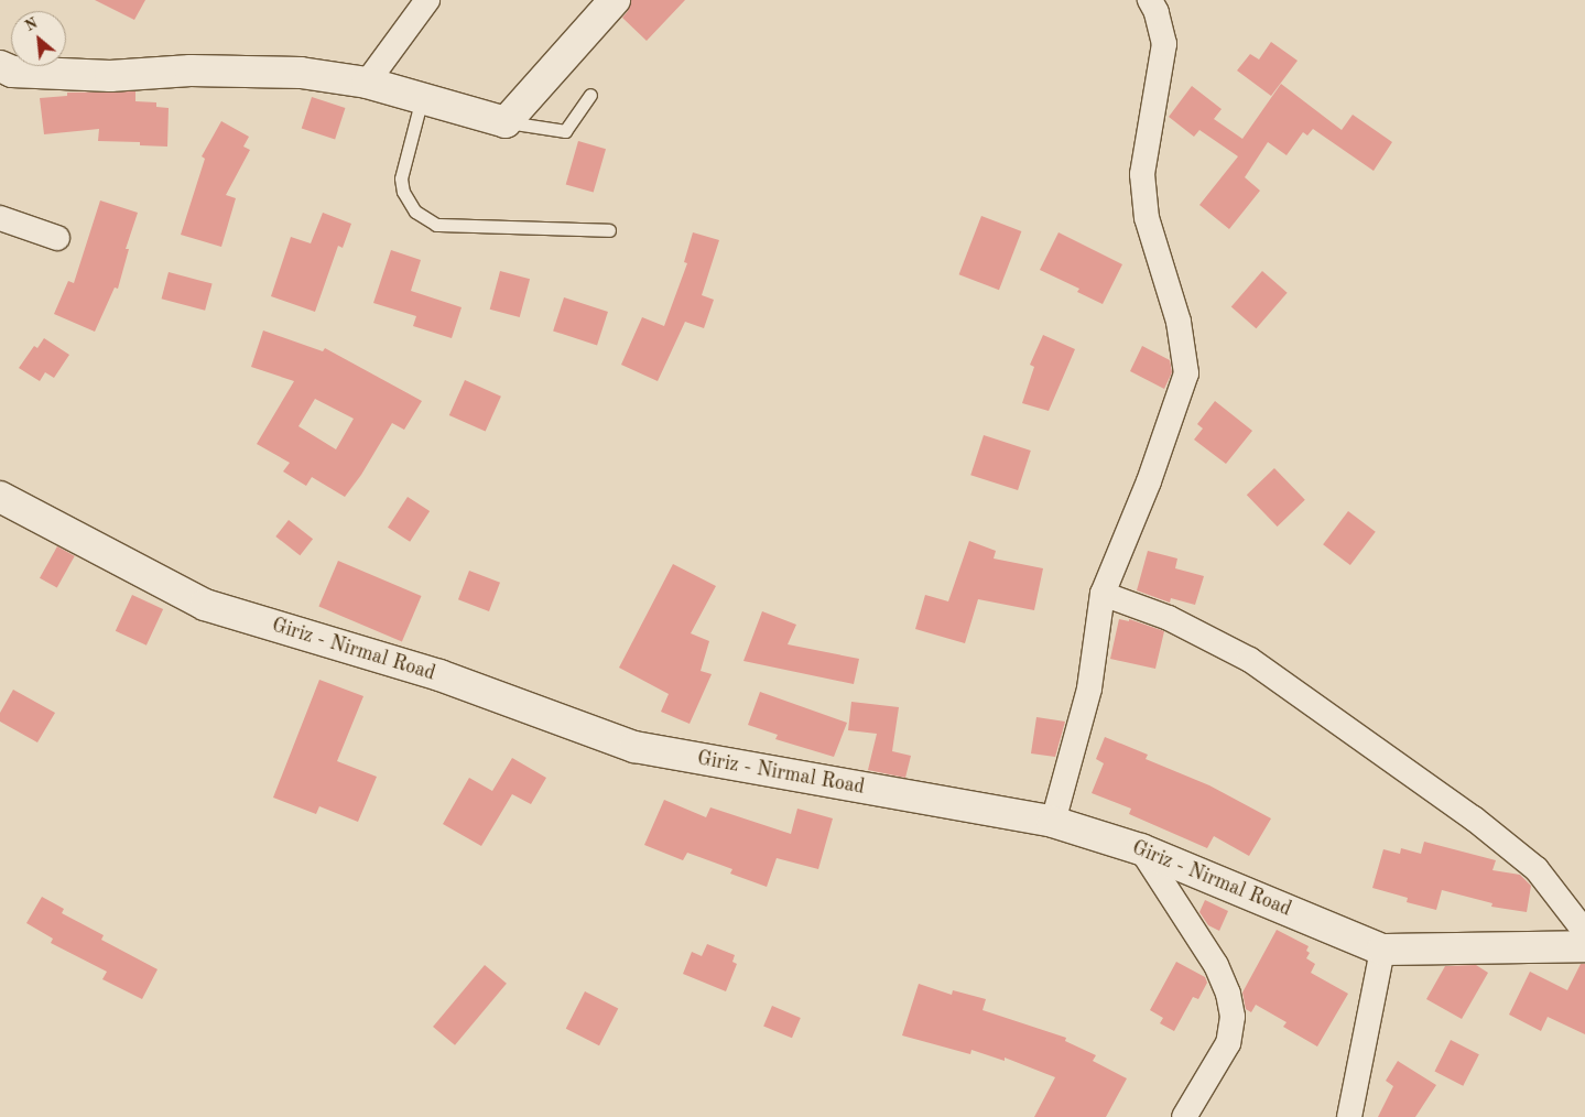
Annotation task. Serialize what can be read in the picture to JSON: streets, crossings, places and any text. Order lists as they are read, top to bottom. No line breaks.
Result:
{"streets":{"main road":["Giriz - Nirmal Road"]},"north":"top left"}
